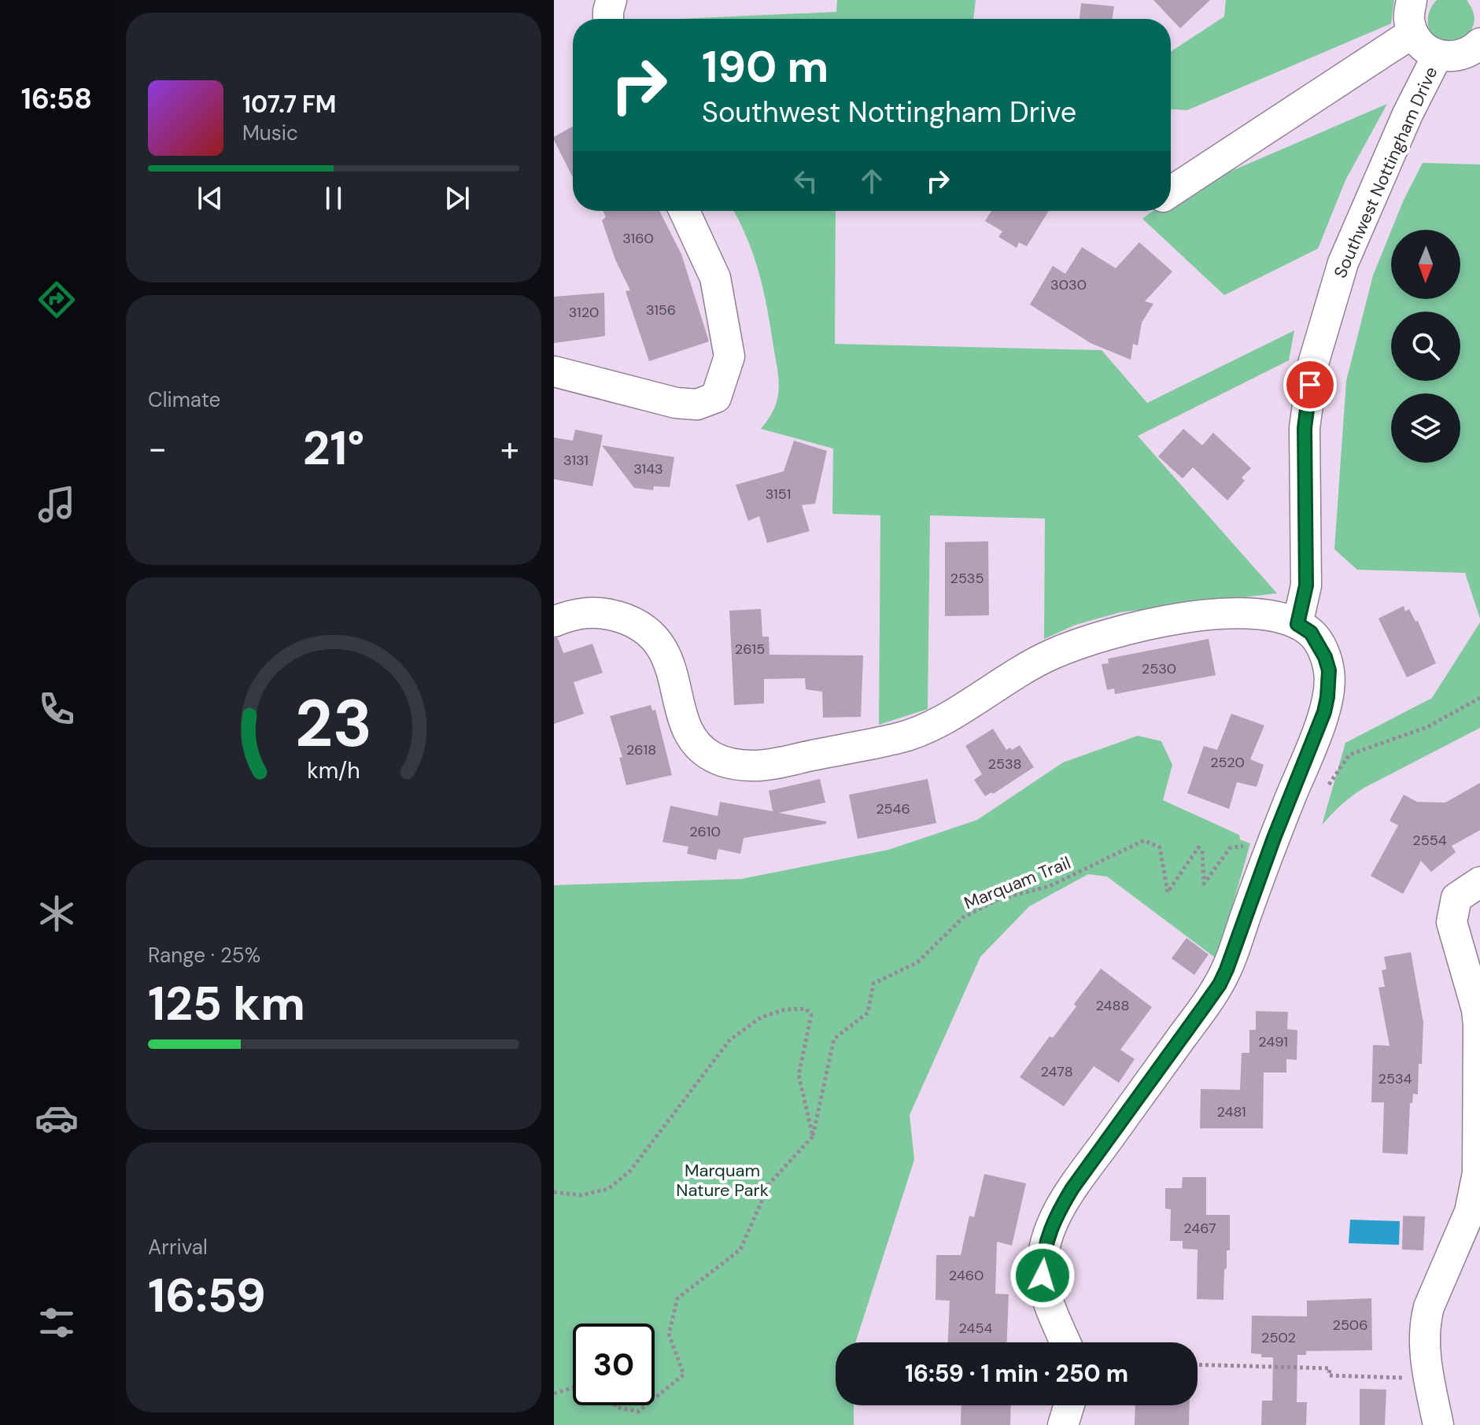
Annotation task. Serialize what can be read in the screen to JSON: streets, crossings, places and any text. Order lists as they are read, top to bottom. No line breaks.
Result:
{"streets":{"street":["Southwest Nottingham Drive"],"path":["Marquam Trail"]},"parks":["Marquam Nature Park"],"house_numbers":["3160","3030","3156","3120","3131","3143","3151","2535","2615","2530","2618","2520","2538","2546","2610","2554","2488","2491","2478","2534","2481","2467","2460","2506","2454","2502"],"north":"bottom","page":{"tabs":"16:58","turn":["190 m","Southwest Nottingham Drive"],"song":["107.7 FM","Music"],"tile":["Climate",["Range · 25%","125 km"],["Arrival","16:59"]],"heat":["−","21°","+"],"limit":"30","trip":"16:59 · 1 min · 250 m","gauge":["23","km/h"]}}
